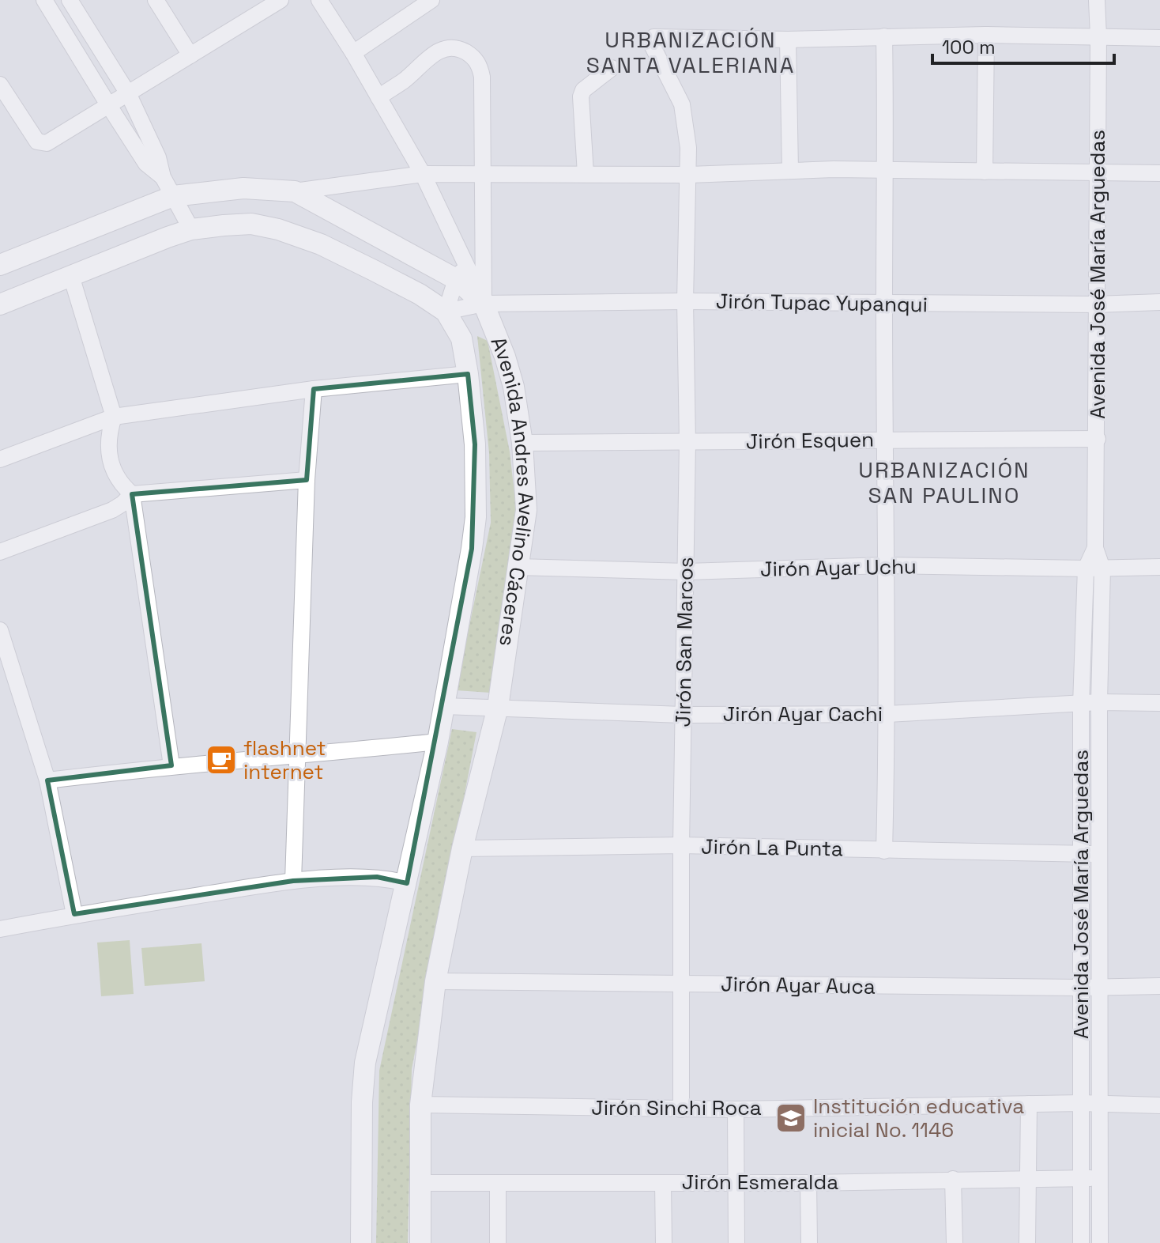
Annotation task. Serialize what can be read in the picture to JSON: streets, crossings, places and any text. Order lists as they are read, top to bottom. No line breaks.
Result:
{"streets":{"main road":["Avenida Andres Avelino Cáceres"],"street":["Avenida José María Arguedas","Jirón Tupac Yupanqui","Jirón Esquen","Jirón Ayar Uchu","Jirón San Marcos","Jirón Ayar Cachi","Jirón La Punta","Jirón Ayar Auca","Jirón Sinchi Roca","Jirón Esmeralda"]},"crossings":[["Avenida José María Arguedas","Jirón Tupac Yupanqui"],["Avenida José María Arguedas","Jirón Esquen"],["Avenida José María Arguedas","Jirón Ayar Uchu"],["Avenida José María Arguedas","Jirón Ayar Cachi"],["Avenida José María Arguedas","Jirón La Punta"],["Avenida José María Arguedas","Jirón Ayar Auca"],["Avenida José María Arguedas","Jirón Sinchi Roca"],["Avenida José María Arguedas","Jirón Esmeralda"],["Jirón Tupac Yupanqui","Avenida Andres Avelino Cáceres"],["Jirón Tupac Yupanqui","Jirón San Marcos"],["Jirón Esquen","Avenida Andres Avelino Cáceres"],["Jirón Esquen","Jirón San Marcos"],["Avenida Andres Avelino Cáceres","Jirón Ayar Uchu"],["Avenida Andres Avelino Cáceres","Jirón Ayar Cachi"],["Avenida Andres Avelino Cáceres","Jirón La Punta"],["Avenida Andres Avelino Cáceres","Jirón Ayar Auca"],["Avenida Andres Avelino Cáceres","Jirón Sinchi Roca"],["Avenida Andres Avelino Cáceres","Jirón Esmeralda"],["Jirón Ayar Uchu","Jirón San Marcos"],["Jirón San Marcos","Jirón Ayar Cachi"],["Jirón San Marcos","Jirón La Punta"],["Jirón San Marcos","Jirón Ayar Auca"],["Jirón San Marcos","Jirón Sinchi Roca"]],"districts":["URBANIZACIÓN SANTA VALERIANA","URBANIZACIÓN SAN PAULINO"],"places":{"cafe":["flashnet internet"],"school or university":["Institución educativa inicial No. 1146"]},"scale_bar":"100 m"}
